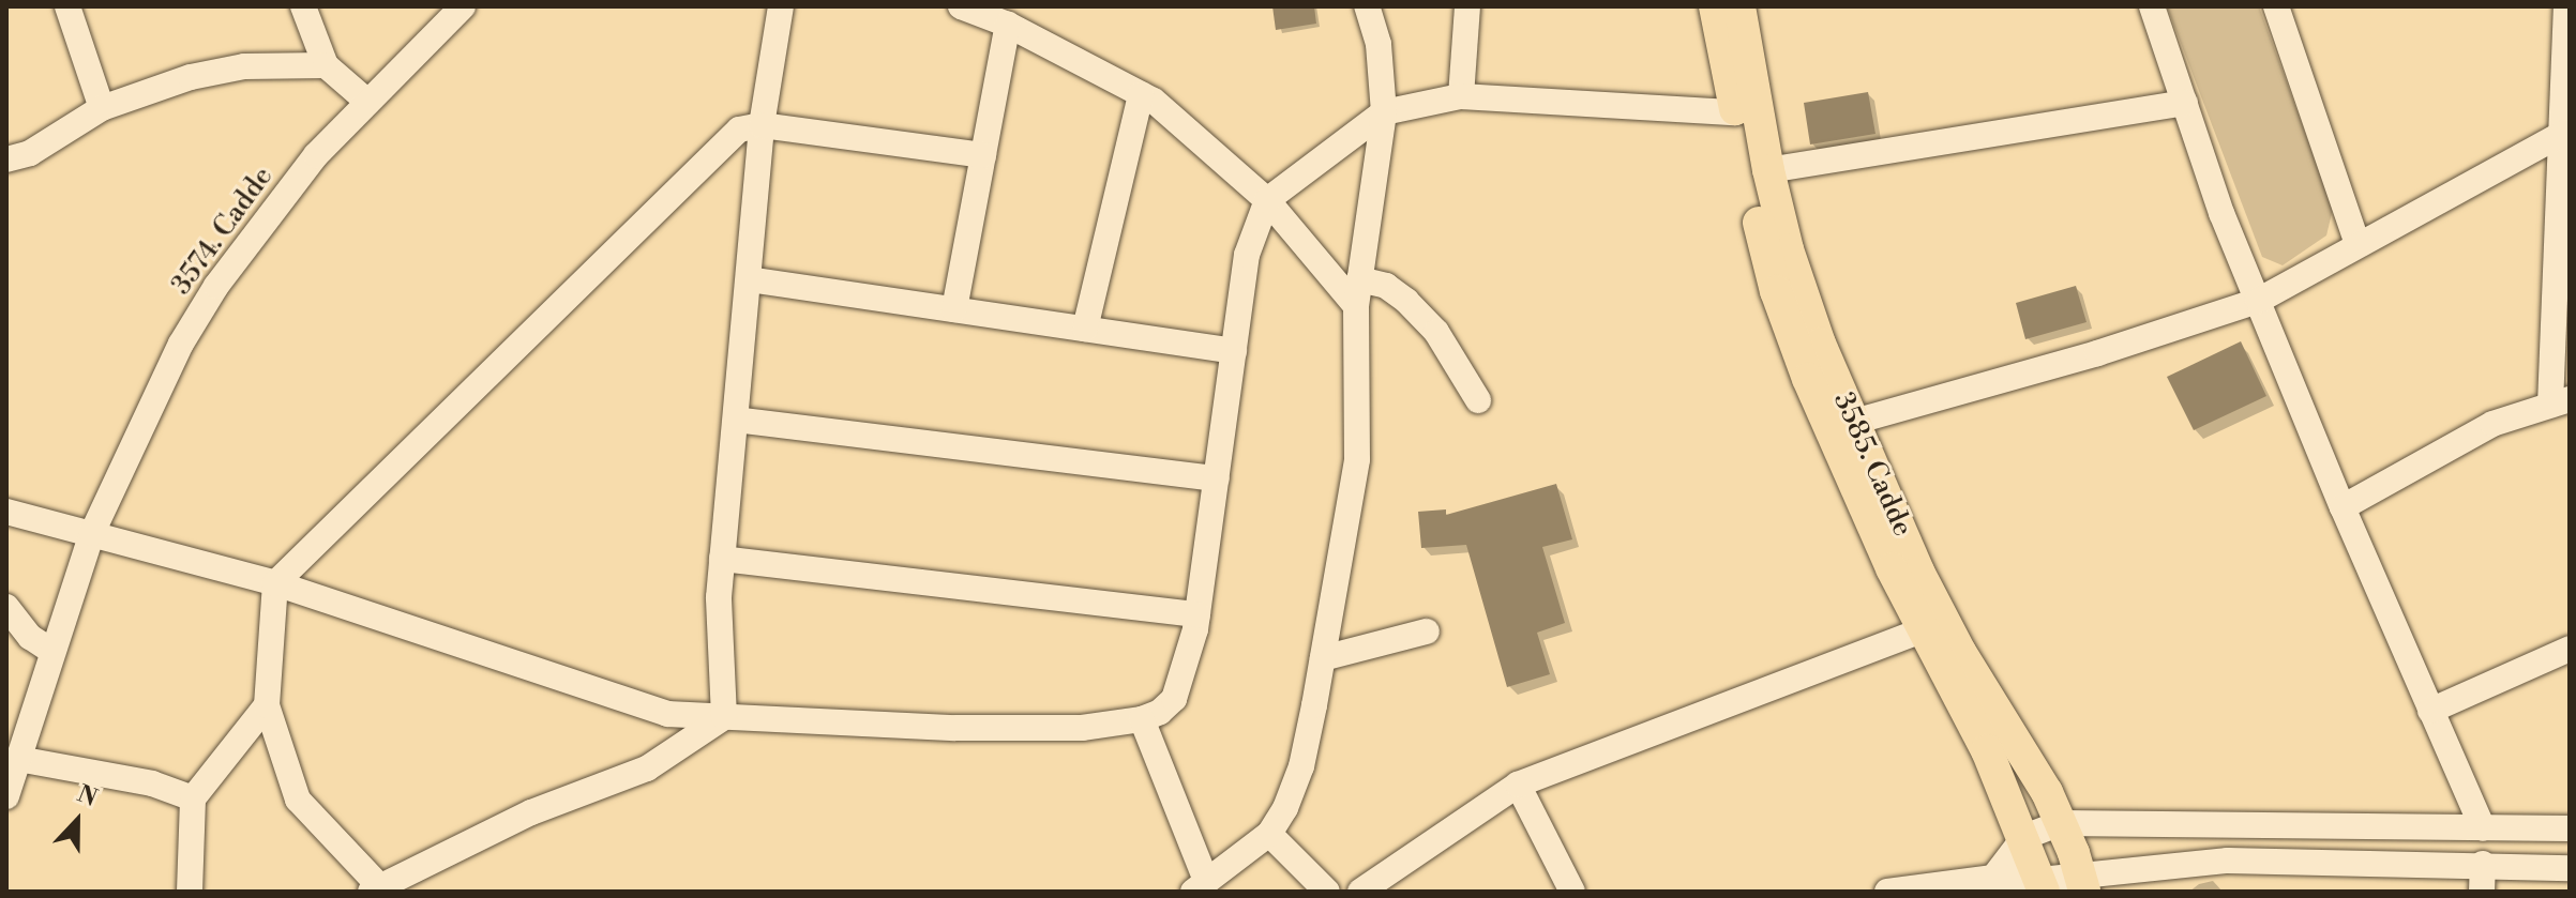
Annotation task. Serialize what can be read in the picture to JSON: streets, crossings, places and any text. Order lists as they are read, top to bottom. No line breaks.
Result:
{"streets":{"main road":["3585. Cadde"],"street":["3574. Cadde"]},"north":"top"}
